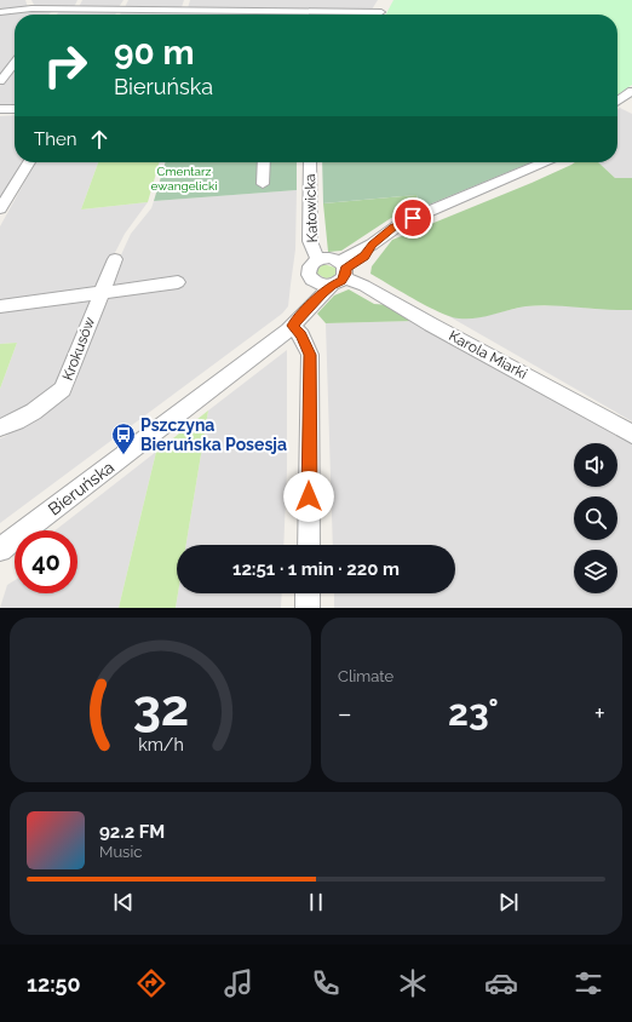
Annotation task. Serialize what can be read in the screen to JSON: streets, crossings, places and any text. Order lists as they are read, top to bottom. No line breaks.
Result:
{"streets":{"street":["Katowicka","Krokusów","Karola Miarki","Bieruńska"]},"crossings":[["Katowicka","Karola Miarki"],["Katowicka","Bieruńska"],["Karola Miarki","Bieruńska"]],"parks":["Cmentarz ewangelicki"],"places":{"bus stop":["Pszczyna Bieruńska Posesja"]},"page":{"turn":["90 m","Bieruńska"],"then":"Then","limit":"40","trip":"12:51 · 1 min · 220 m","tile":"Climate","heat":["−","23°","+"],"song":["92.2 FM","Music"],"tabs":"12:50","gauge":["32","km/h"]}}
